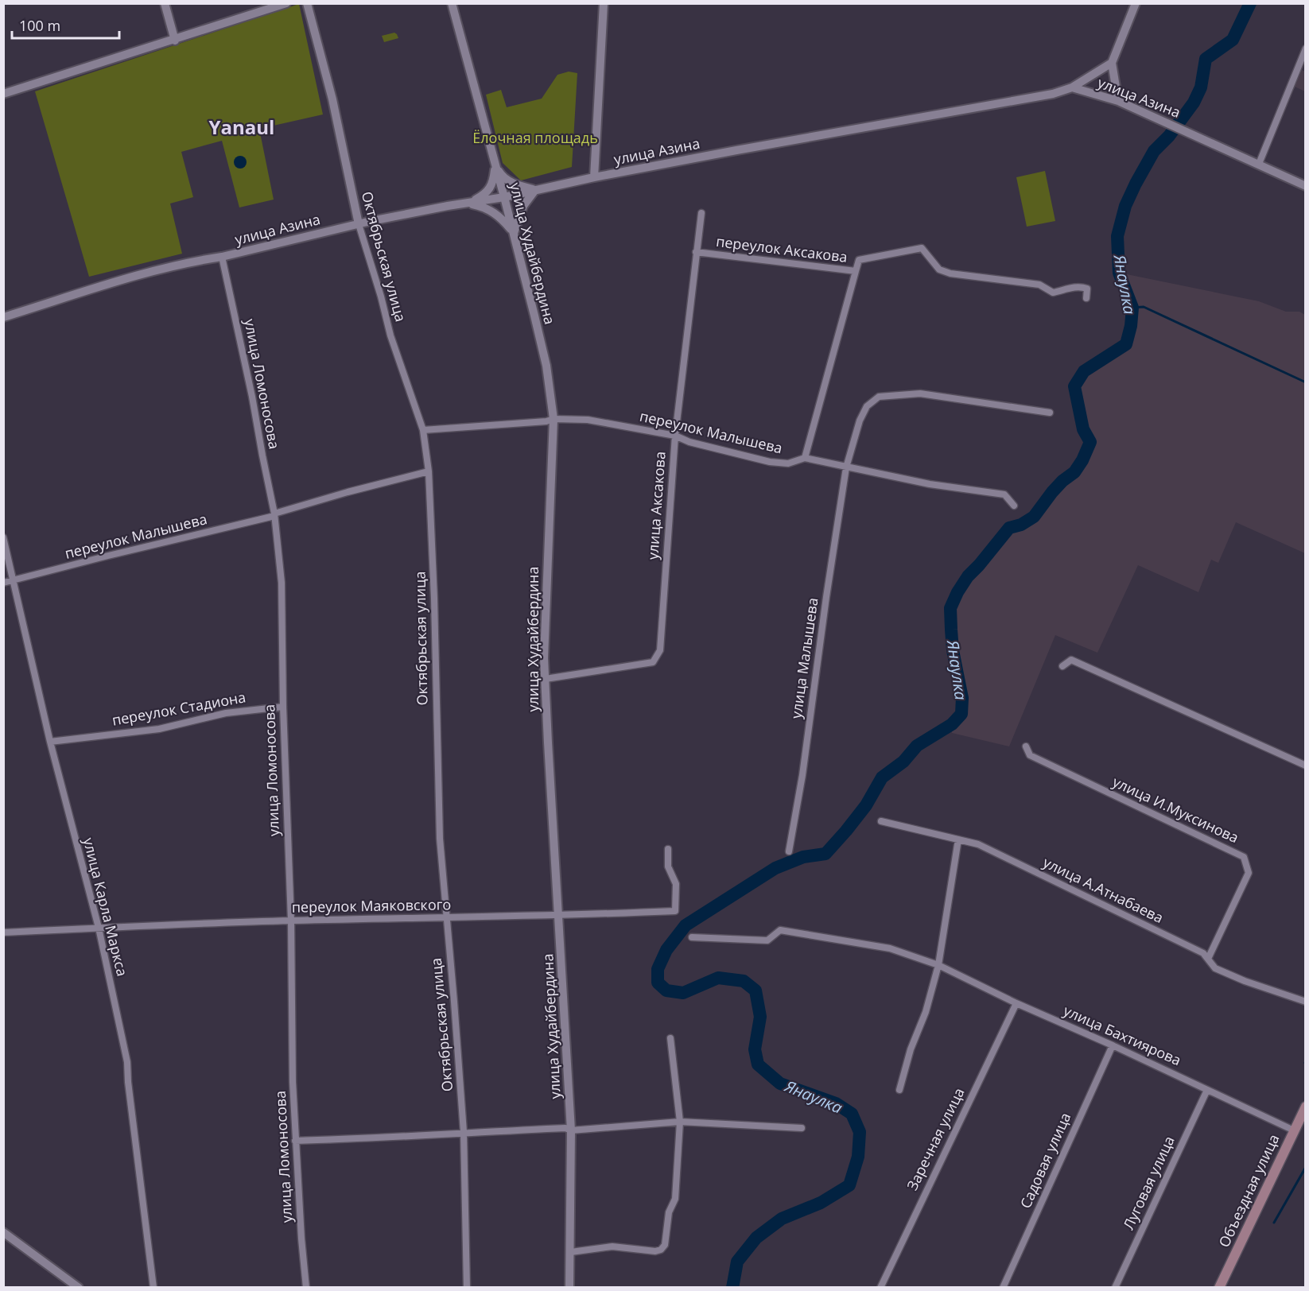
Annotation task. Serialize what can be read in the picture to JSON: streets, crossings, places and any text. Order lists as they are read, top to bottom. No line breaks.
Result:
{"streets":{"main road":["Объездная улица"],"street":["улица Азина","переулок Аксакова","улица Худайбердина","Октябрьская улица","улица Ломоносова","переулок Малышева","улица Аксакова","улица Малышева","переулок Стадиона","улица И.Муксинова","улица А.Атнабаева","переулок Маяковского","улица Карла Маркса","улица Бахтиярова","Заречная улица","Садовая улица","Луговая улица"]},"crossings":[["улица Азина","улица Худайбердина"],["улица Азина","Октябрьская улица"],["улица Азина","улица Ломоносова"],["переулок Аксакова","улица Аксакова"],["улица Худайбердина","переулок Малышева"],["улица Худайбердина","улица Аксакова"],["улица Худайбердина","переулок Маяковского"],["Октябрьская улица","переулок Малышева"],["Октябрьская улица","переулок Маяковского"],["улица Ломоносова","переулок Малышева"],["улица Ломоносова","переулок Стадиона"],["улица Ломоносова","переулок Маяковского"],["переулок Малышева","улица Аксакова"],["переулок Малышева","улица Малышева"],["переулок Малышева","улица Карла Маркса"],["переулок Стадиона","улица Карла Маркса"],["улица И.Муксинова","улица А.Атнабаева"],["переулок Маяковского","улица Карла Маркса"],["улица Бахтиярова","Заречная улица"],["улица Бахтиярова","Садовая улица"],["улица Бахтиярова","Луговая улица"],["улица Бахтиярова","Объездная улица"]],"districts":["Yanaul"],"water":["Янаулка"],"parks":["Ёлочная площадь"],"scale_bar":"100 m"}
